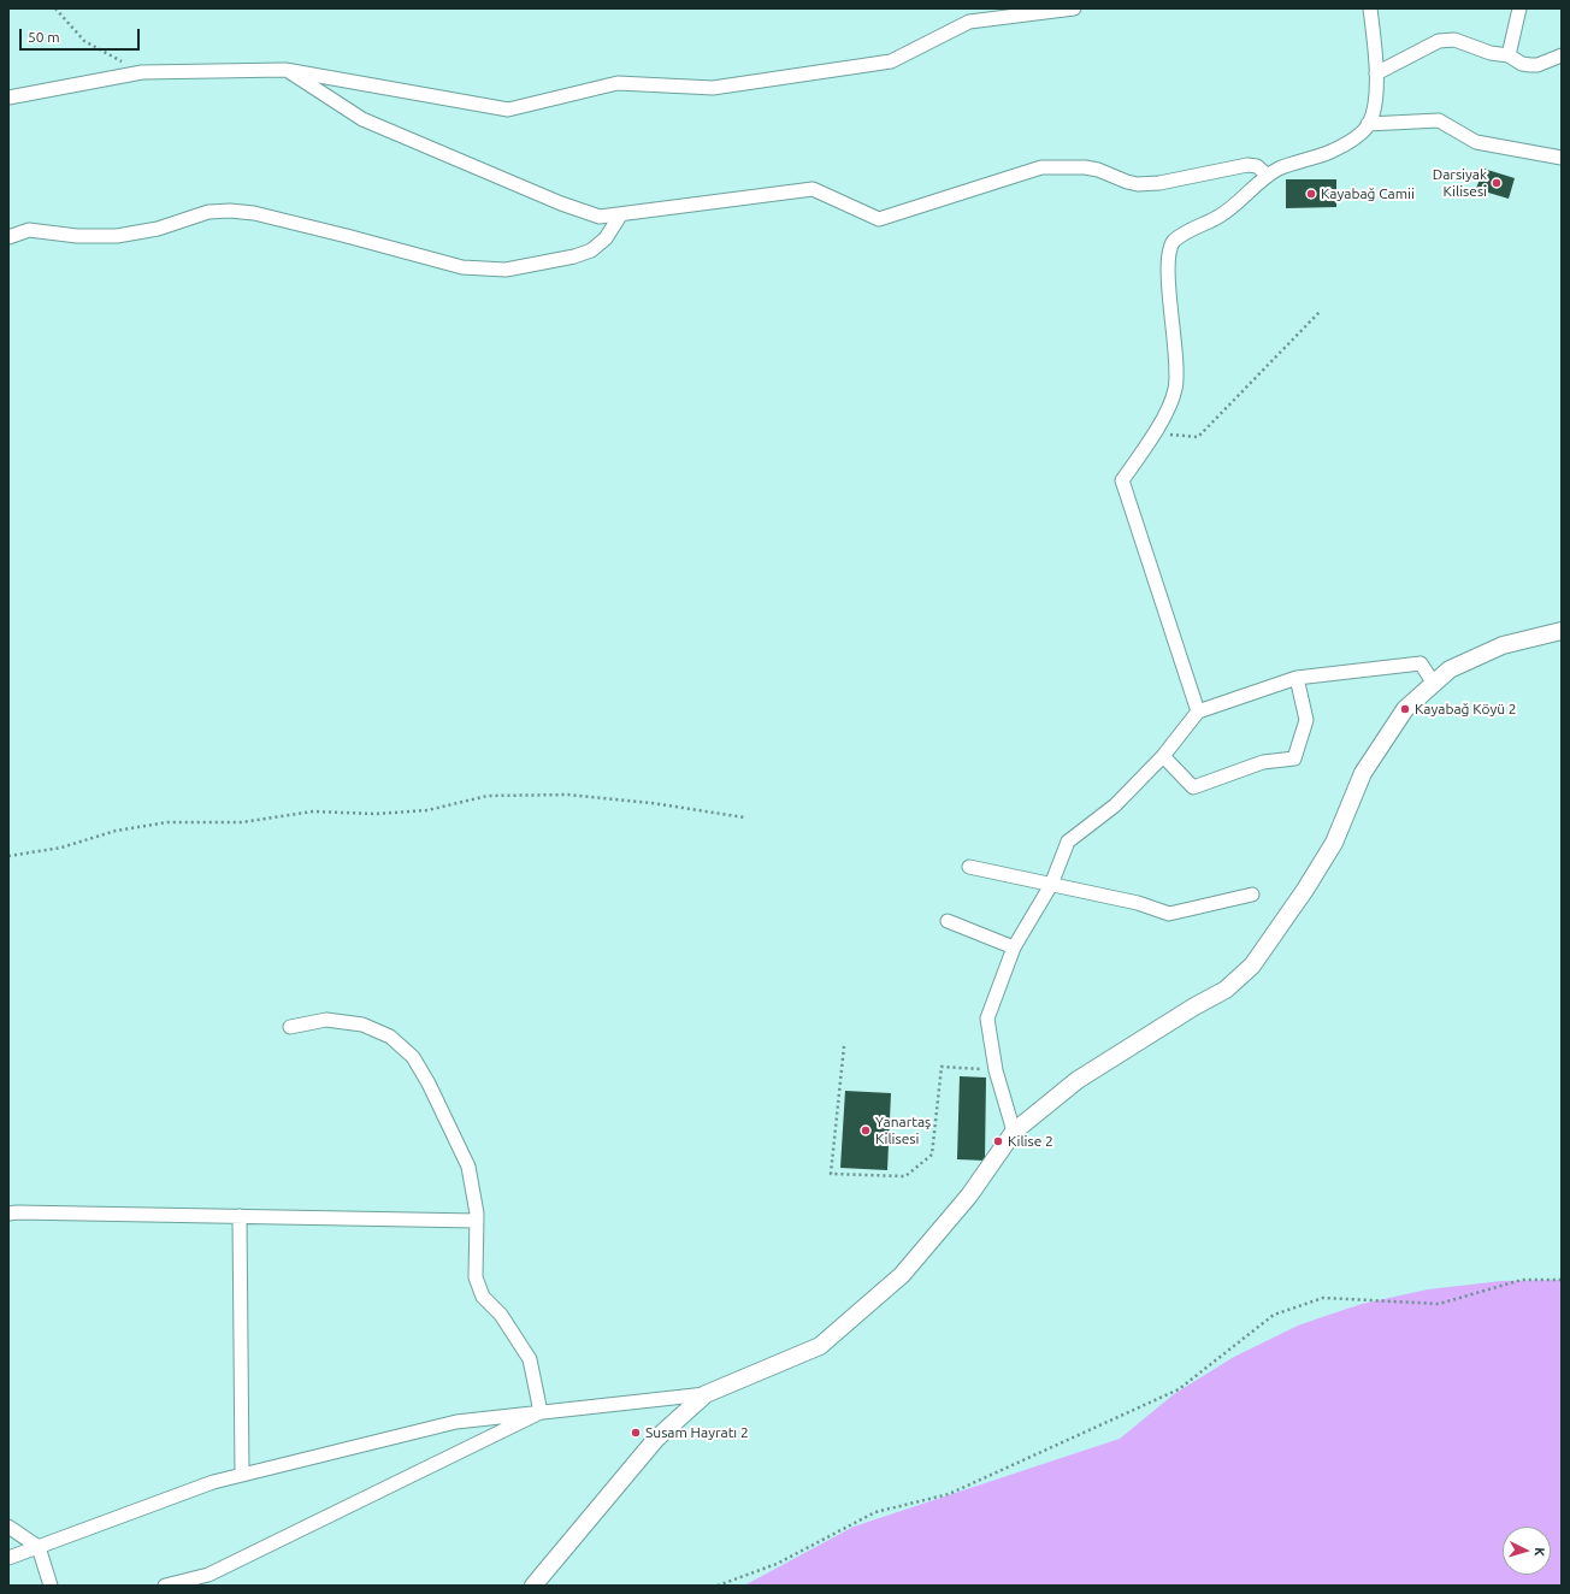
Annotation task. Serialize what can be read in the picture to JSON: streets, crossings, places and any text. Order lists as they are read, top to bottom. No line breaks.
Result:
{"places":["Darsiyak Kilisesi","Kayabağ Camii","Kayabağ Köyü 2","Yanartaş Kilisesi","Kilise 2","Susam Hayratı 2"],"scale_bar":"50 m","north":"right"}
